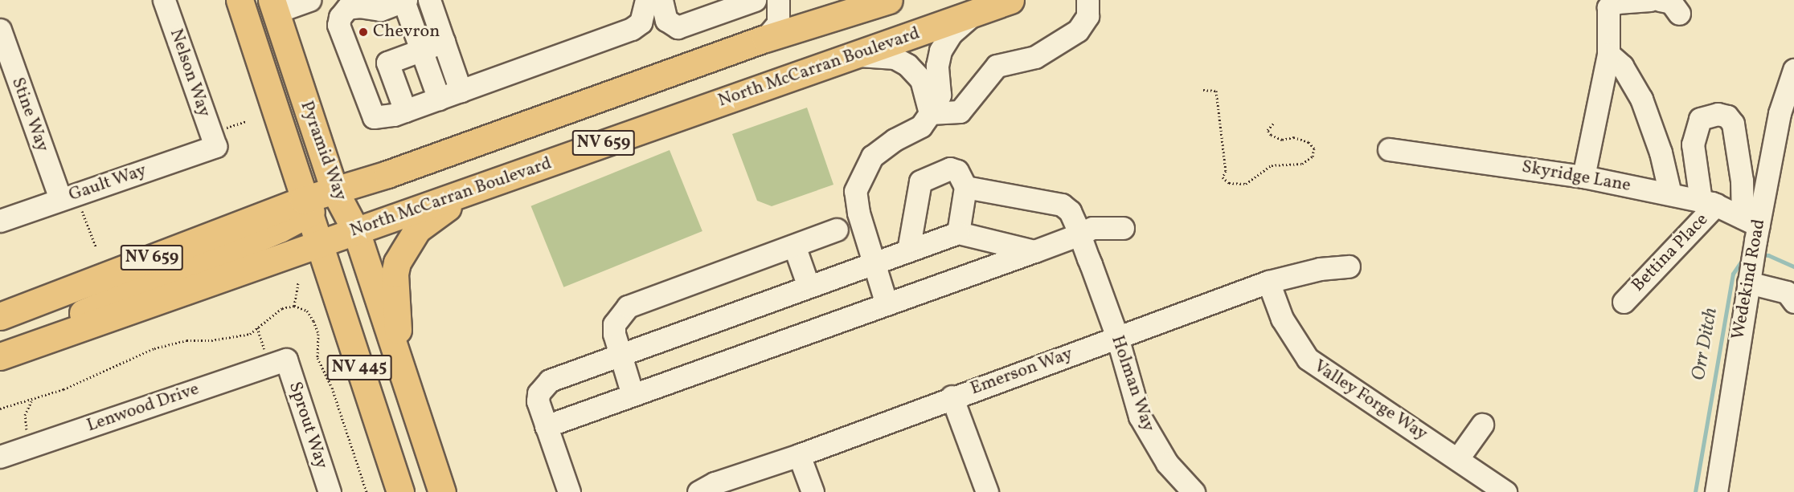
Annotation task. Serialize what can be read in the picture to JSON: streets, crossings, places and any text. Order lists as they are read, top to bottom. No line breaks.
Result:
{"streets":{"main road":["North McCarran Boulevard","NV 659","Pyramid Way","NV 445"],"street":["Nelson Way","Stine Way","Skyridge Lane","Gault Way","Bettina Place","Wedekind Road","Emerson Way","Holman Way","Valley Forge Way","Lenwood Drive","Sprout Way"]},"crossings":[["North McCarran Boulevard","Pyramid Way"],["Nelson Way","Gault Way"],["Stine Way","Gault Way"],["NV 659","Pyramid Way"],["Skyridge Lane","Bettina Place"],["Skyridge Lane","Wedekind Road"],["Emerson Way","Holman Way"],["Emerson Way","Valley Forge Way"],["Lenwood Drive","Sprout Way"]],"water":["Orr Ditch"],"places":["Chevron"]}
